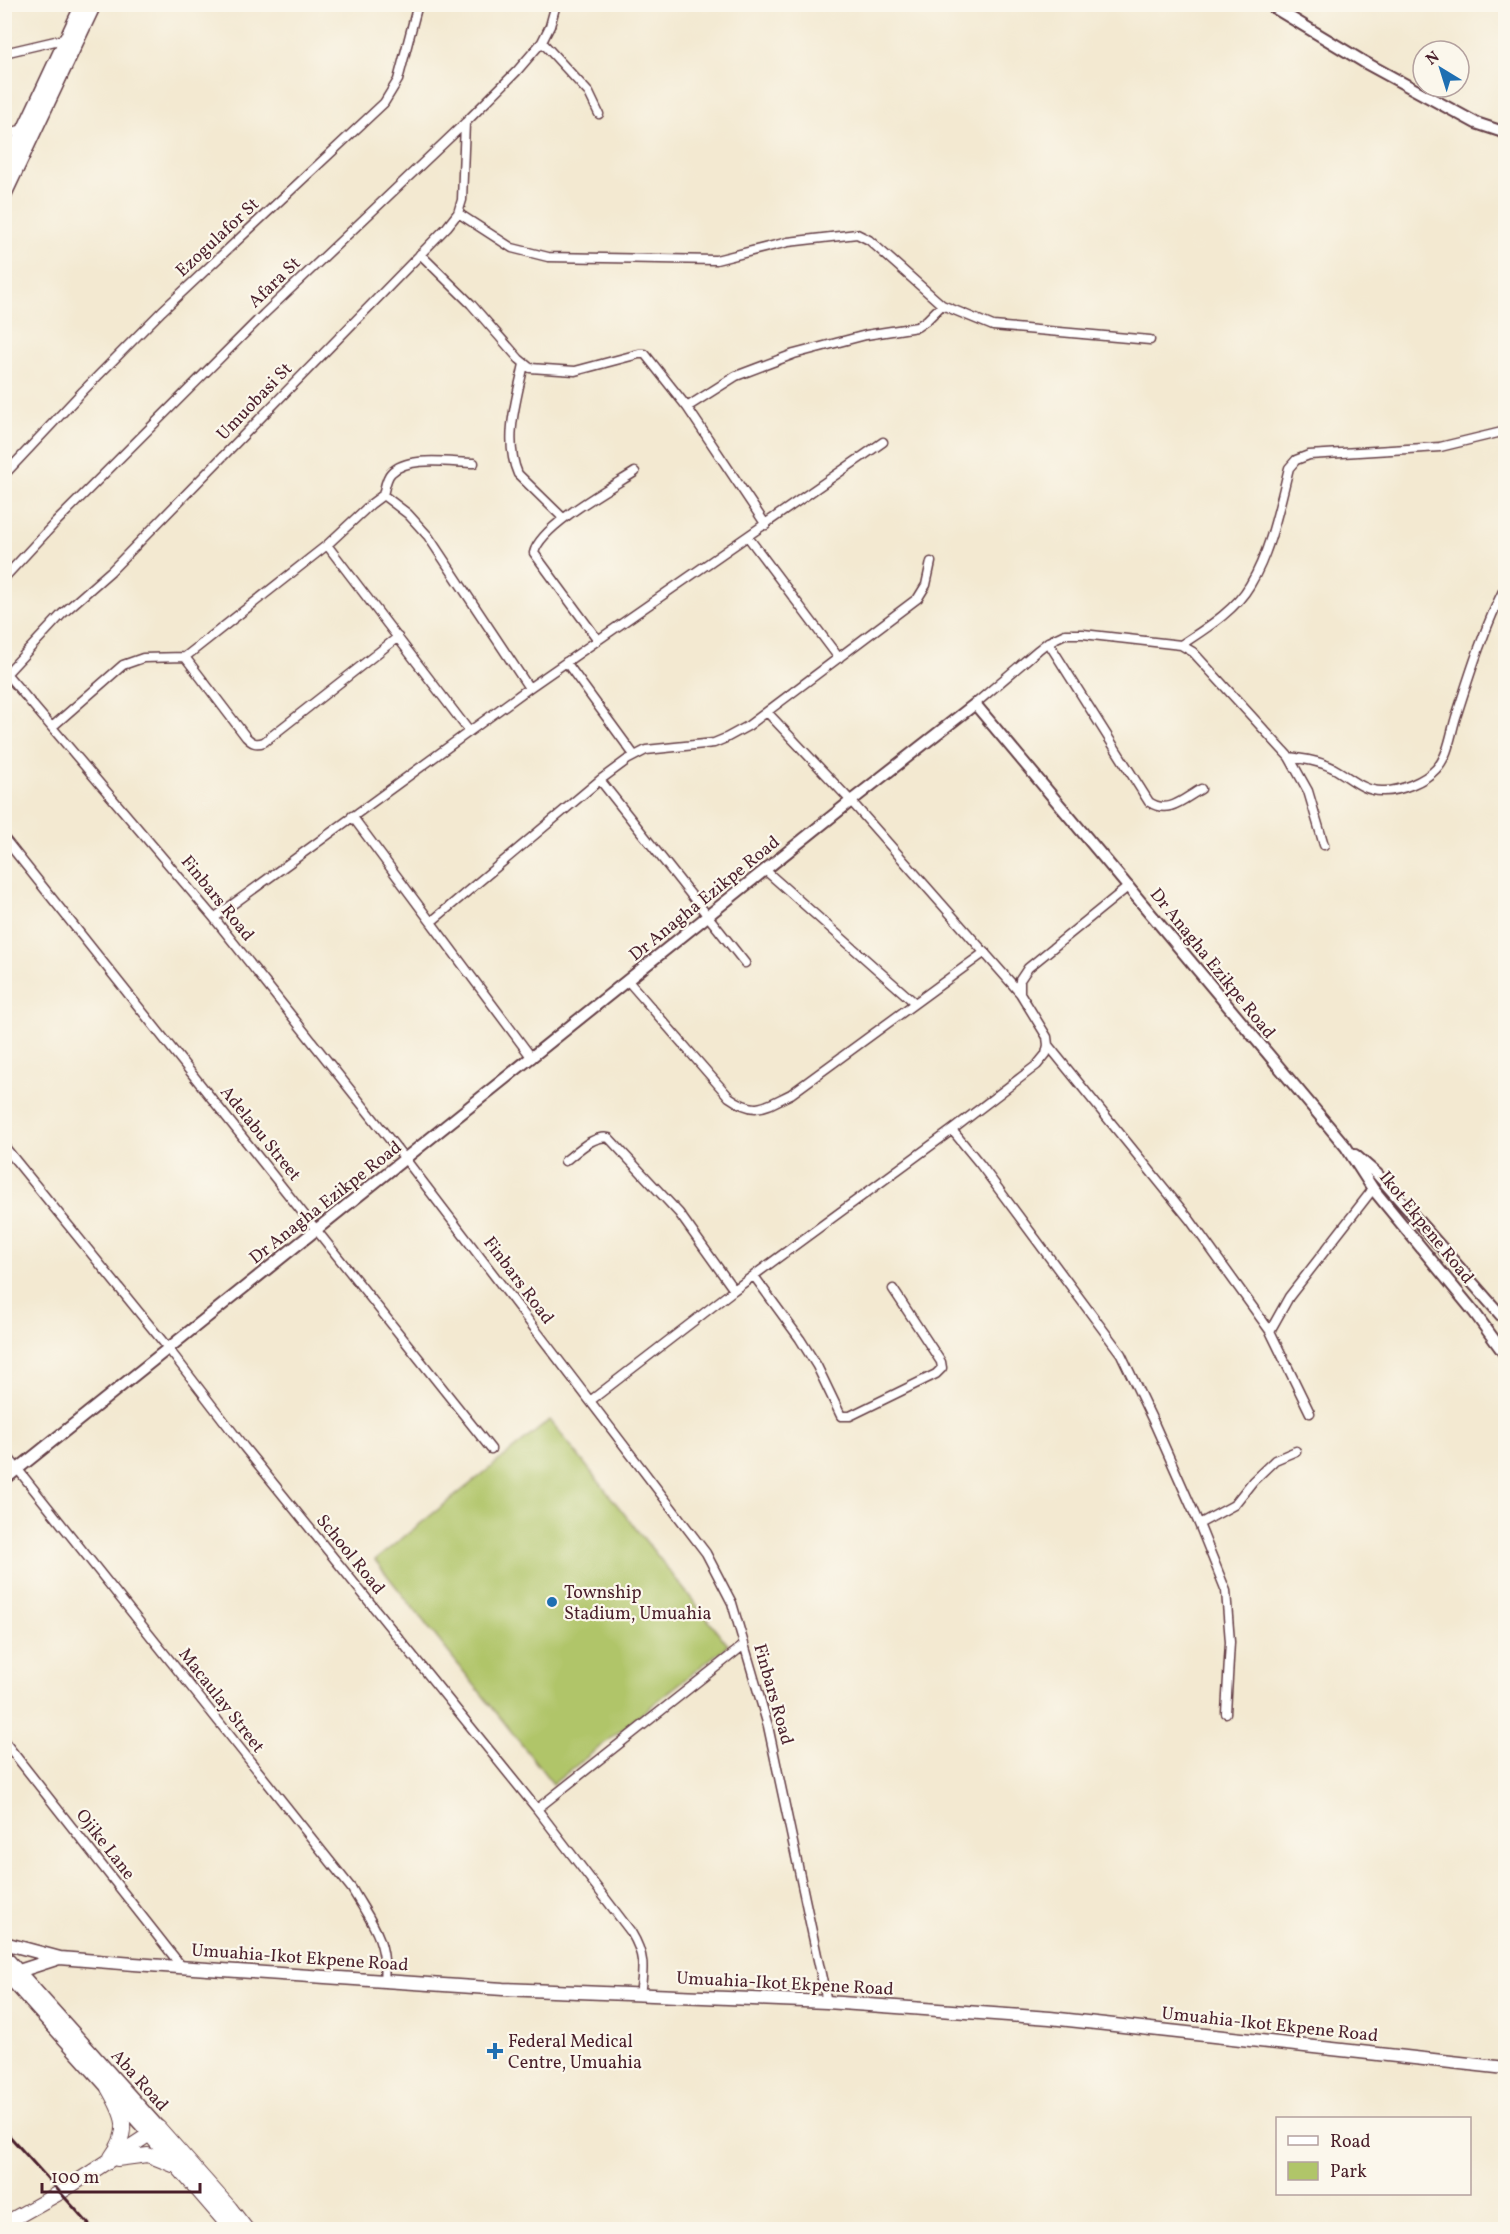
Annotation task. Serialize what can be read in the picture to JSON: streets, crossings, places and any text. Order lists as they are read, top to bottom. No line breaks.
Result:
{"streets":{"main road":["Umuahia-Ikot Ekpene Road","Aba Road"],"street":["Ezogulafor St","Afara St","Umuobasi St","Finbars Road","Dr Anagha Ezikpe Road","Adelabu Street","Ikot Ekpene Road","School Road","Macaulay Street","Ojike Lane"]},"crossings":[["Umuobasi St","Finbars Road"],["Finbars Road","Dr Anagha Ezikpe Road"],["Finbars Road","Umuahia-Ikot Ekpene Road"],["Dr Anagha Ezikpe Road","Adelabu Street"],["Dr Anagha Ezikpe Road","Ikot Ekpene Road"],["Dr Anagha Ezikpe Road","School Road"],["Dr Anagha Ezikpe Road","Macaulay Street"],["School Road","Umuahia-Ikot Ekpene Road"],["Macaulay Street","Umuahia-Ikot Ekpene Road"],["Ojike Lane","Umuahia-Ikot Ekpene Road"]],"places":{"other":["Township Stadium, Umuahia"],"health":["Federal Medical Centre, Umuahia"]},"legend":["Road","Park"],"scale_bar":"100 m","north":"top left"}
